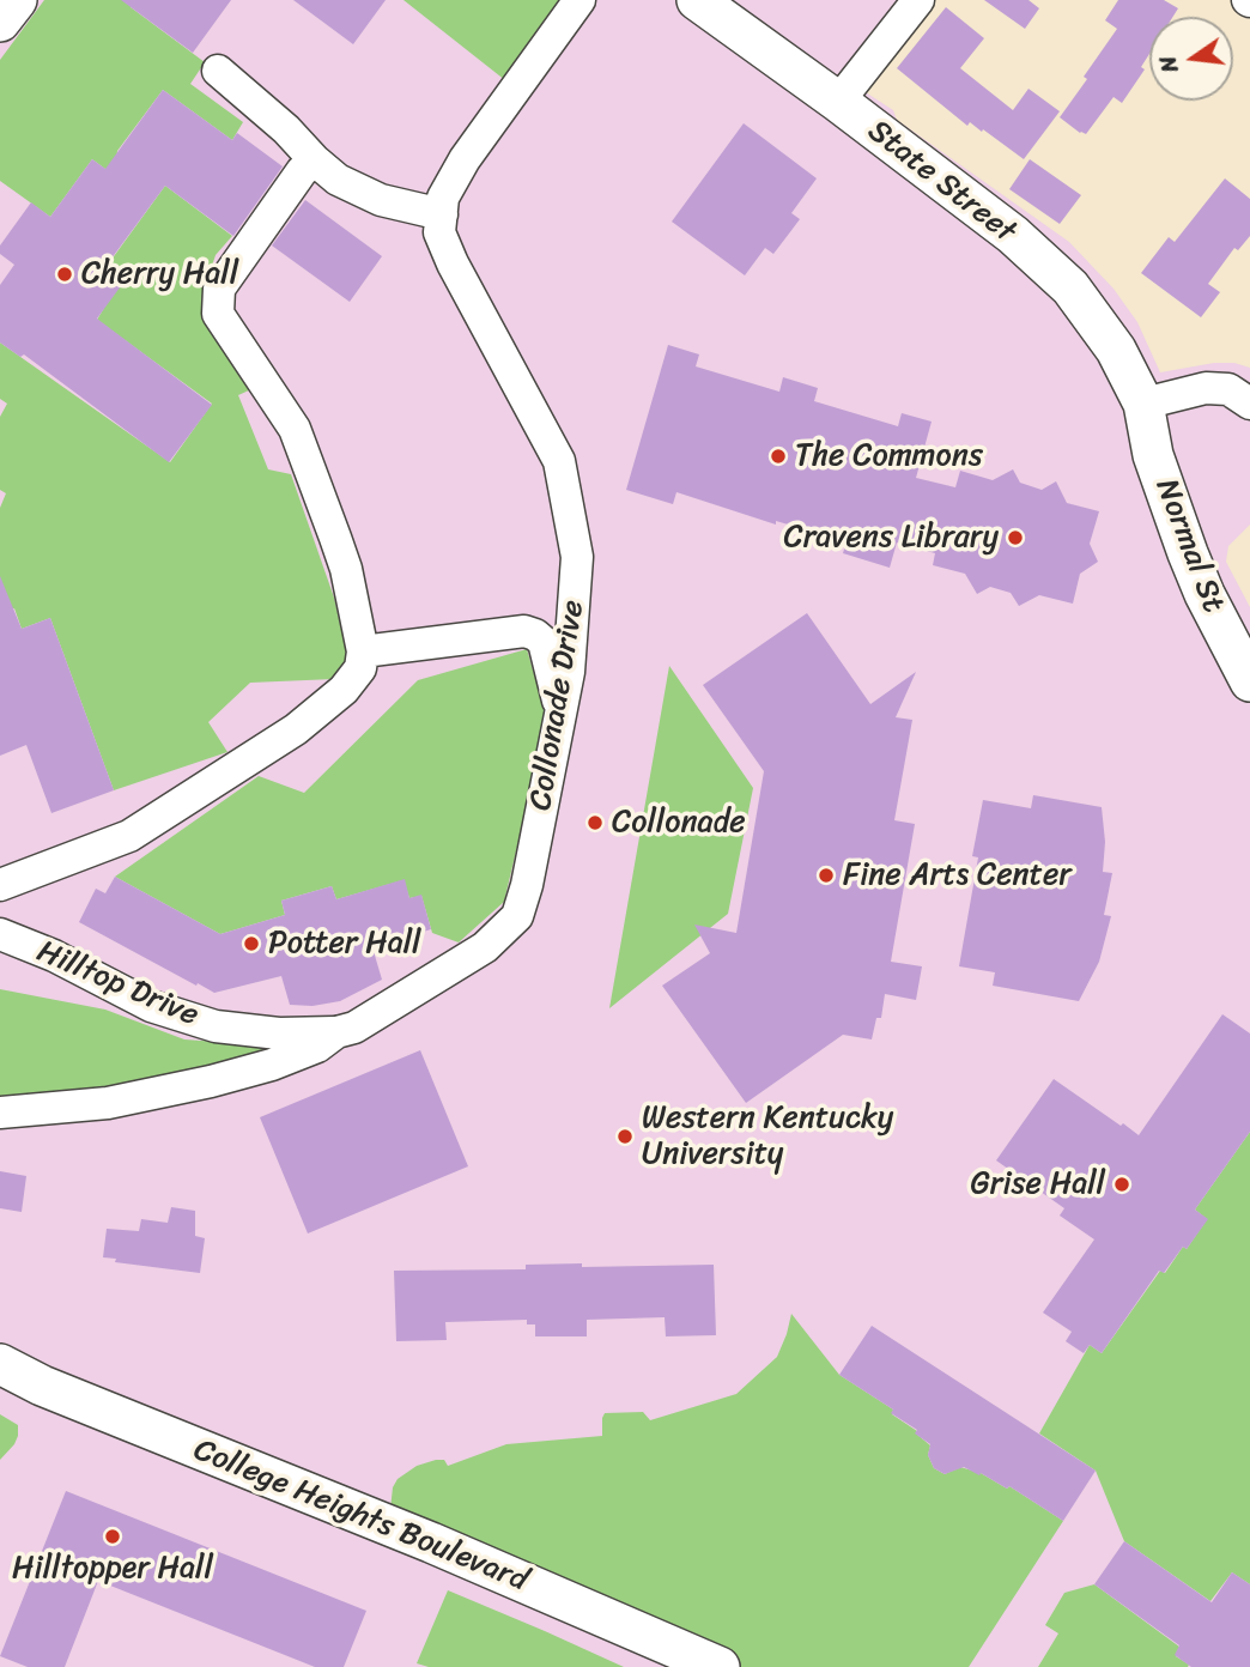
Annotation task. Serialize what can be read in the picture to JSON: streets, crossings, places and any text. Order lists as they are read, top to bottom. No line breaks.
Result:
{"streets":{"street":["State Street","Normal St","Collonade Drive","Hilltop Drive","College Heights Boulevard"]},"crossings":[["State Street","Normal St"],["Collonade Drive","Hilltop Drive"]],"places":["Cherry Hall","The Commons","Cravens Library","Collonade","Fine Arts Center","Potter Hall","Western Kentucky University","Grise Hall","Hilltopper Hall"],"north":"left"}
